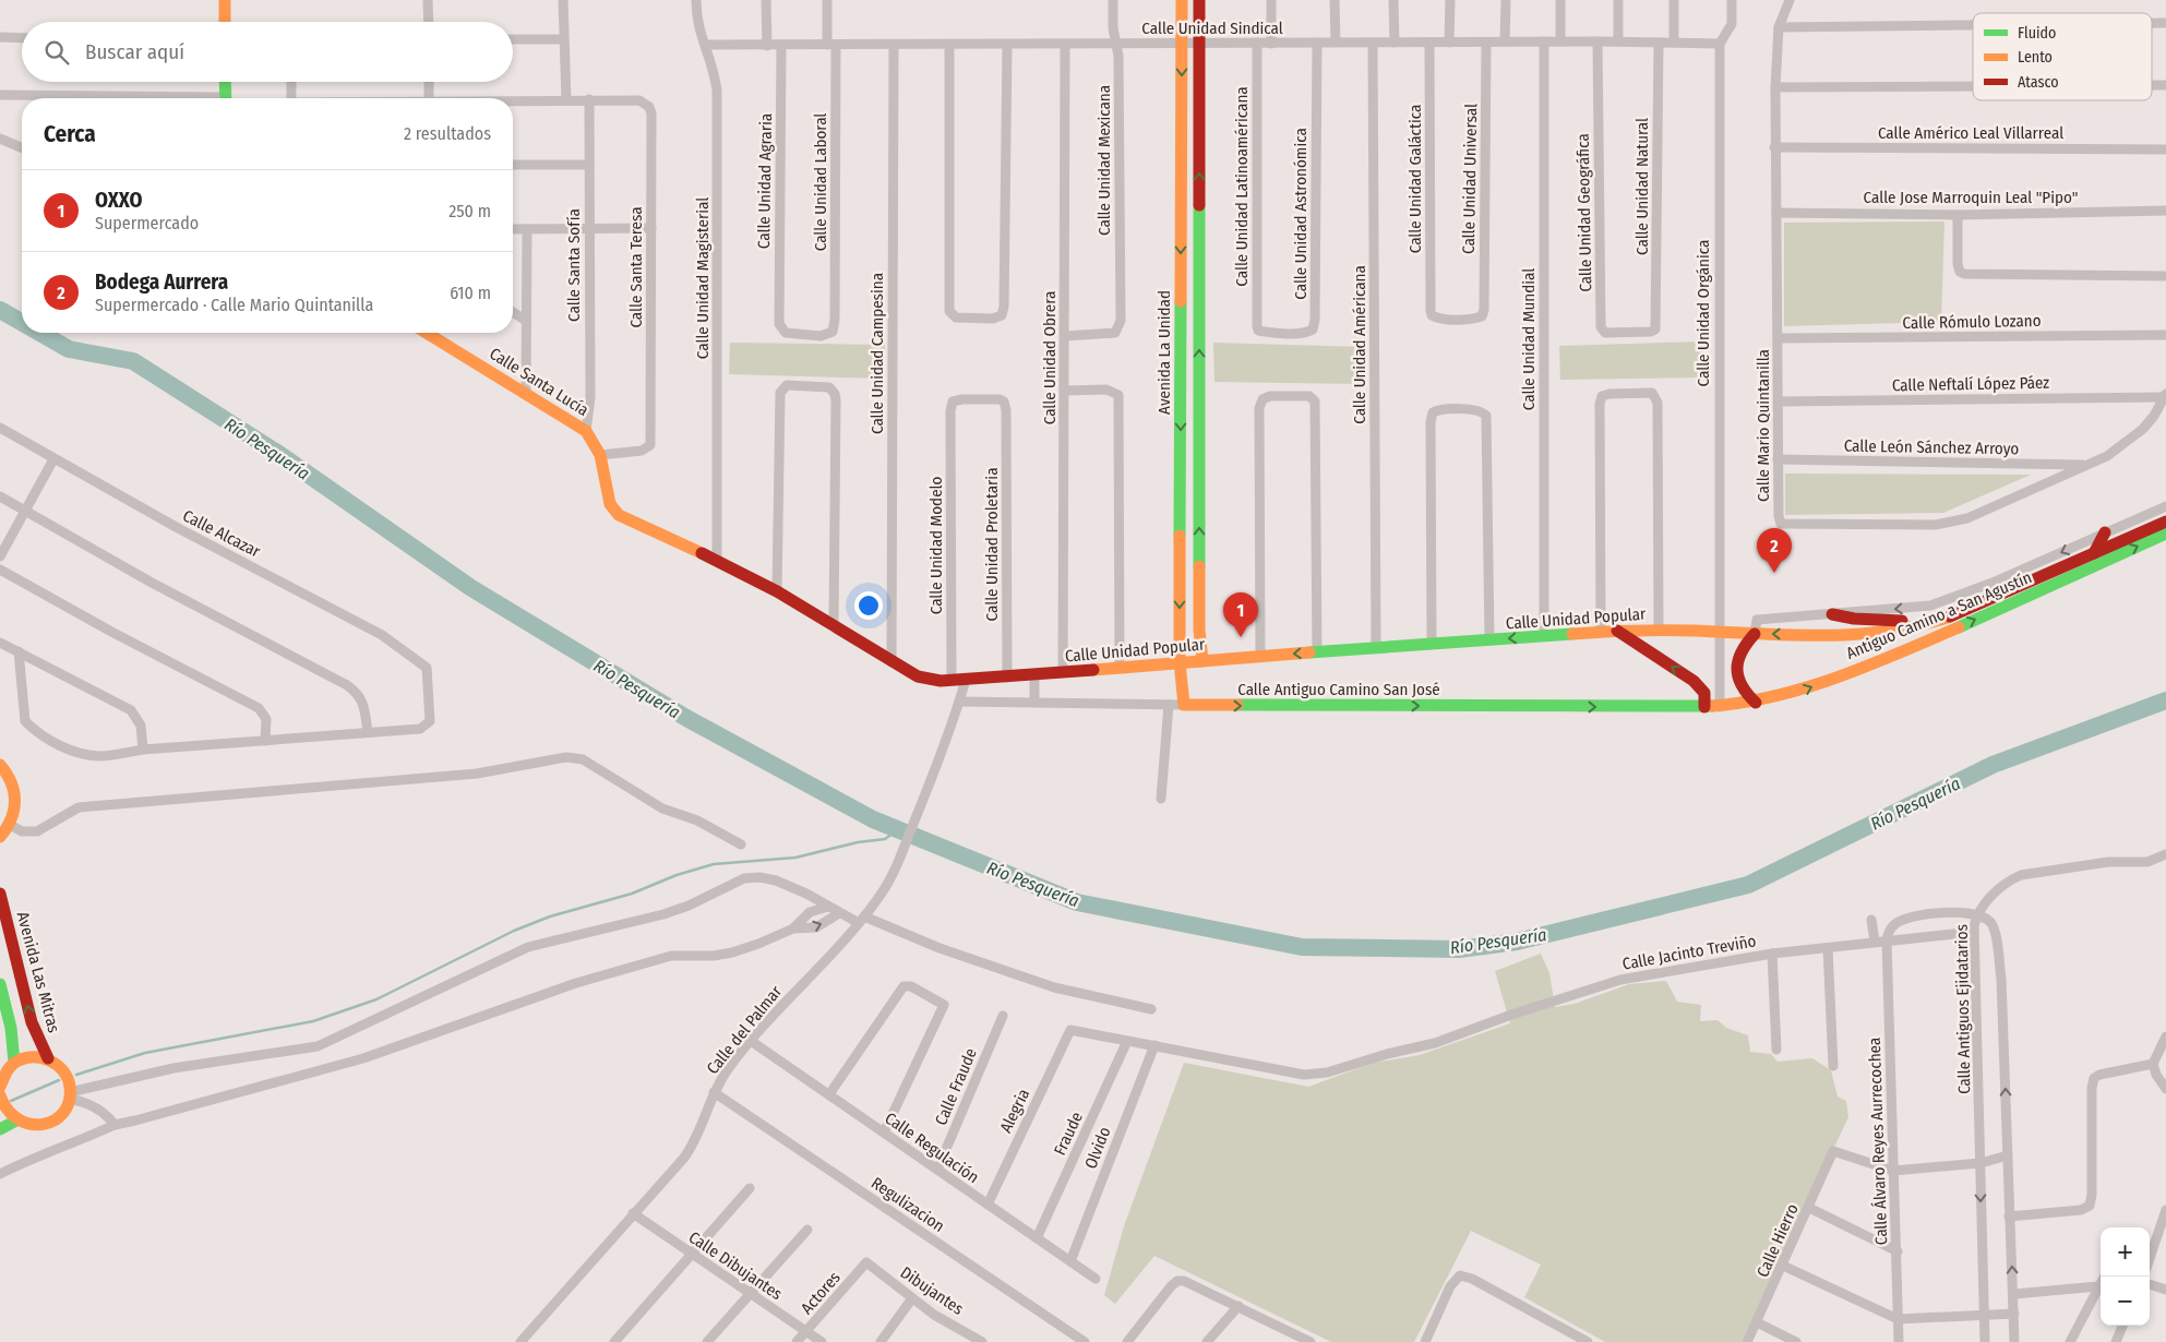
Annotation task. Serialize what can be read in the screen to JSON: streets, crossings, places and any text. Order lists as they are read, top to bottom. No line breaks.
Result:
{"streets":{"street":["Calle Unidad Sindical","Calle Américo Leal Villarreal","Calle Unidad Mexicana","Calle Unidad Galáctica","Calle Unidad Universal","Calle Unidad Agraria","Calle Unidad Laboral","Calle Unidad Latinoaméricana","Calle Unidad Natural","Calle Jose Marroquin Leal \"Pipo\"","Calle Unidad Geográfica","Calle Unidad Astronómica","Calle Santa Sofía","Calle Santa Teresa","Calle Unidad Magisterial","Calle Unidad Orgánica","Calle Rómulo Lozano","Calle Unidad Mundial","Calle Unidad Américana","Avenida La Unidad","Calle Unidad Campesina","Calle Unidad Obrera","Calle Santa Lucía","Calle Neftalí López Páez","Calle Mario Quintanilla","Calle León Sánchez Arroyo","Calle Alcazar","Calle Unidad Proletaria","Calle Unidad Modelo","Antiguo Camino a San Agustín","Calle Unidad Popular","Calle Antiguo Camino San José","Calle Jacinto Treviño","Avenida Las Mitras","Calle Antiguos Ejidatarios","Calle del Palmar","Calle Fraude","Alegria","Fraude","Calle Álvaro Reyes Aurrecochea","Calle Regulación","Olvido","Regulizacion","Calle Hierro","Calle Dibujantes","Dibujantes","Actores"]},"crossings":[["Calle Unidad Sindical","Calle Unidad Mexicana"],["Calle Unidad Sindical","Calle Unidad Galáctica"],["Calle Unidad Sindical","Calle Unidad Universal"],["Calle Unidad Sindical","Calle Unidad Agraria"],["Calle Unidad Sindical","Calle Unidad Laboral"],["Calle Unidad Sindical","Calle Unidad Latinoaméricana"],["Calle Unidad Sindical","Calle Unidad Natural"],["Calle Unidad Sindical","Calle Unidad Geográfica"],["Calle Unidad Sindical","Calle Unidad Astronómica"],["Calle Unidad Sindical","Calle Unidad Magisterial"],["Calle Unidad Sindical","Calle Unidad Orgánica"],["Calle Unidad Sindical","Calle Unidad Mundial"],["Calle Unidad Sindical","Calle Unidad Américana"],["Calle Unidad Sindical","Avenida La Unidad"],["Calle Unidad Sindical","Calle Unidad Campesina"],["Calle Unidad Sindical","Calle Unidad Obrera"],["Calle Américo Leal Villarreal","Calle Mario Quintanilla"],["Calle Unidad Mexicana","Calle Unidad Obrera"],["Calle Unidad Galáctica","Calle Unidad Universal"],["Calle Unidad Agraria","Calle Unidad Laboral"],["Calle Unidad Latinoaméricana","Calle Unidad Astronómica"],["Calle Unidad Natural","Calle Unidad Geográfica"],["Calle Jose Marroquin Leal \"Pipo\"","Calle Mario Quintanilla"],["Calle Santa Sofía","Calle Santa Teresa"],["Calle Santa Sofía","Calle Santa Lucía"],["Calle Santa Teresa","Calle Santa Lucía"],["Calle Unidad Magisterial","Calle Santa Lucía"],["Calle Unidad Magisterial","Calle Unidad Popular"],["Calle Unidad Orgánica","Antiguo Camino a San Agustín"],["Calle Unidad Orgánica","Calle Unidad Popular"],["Calle Unidad Orgánica","Calle Antiguo Camino San José"],["Calle Rómulo Lozano","Calle Mario Quintanilla"],["Calle Unidad Mundial","Calle Unidad Popular"],["Calle Unidad Américana","Calle Unidad Popular"],["Avenida La Unidad","Calle Unidad Popular"],["Avenida La Unidad","Calle Antiguo Camino San José"],["Calle Unidad Campesina","Calle Unidad Popular"],["Calle Unidad Obrera","Calle Unidad Popular"],["Calle Santa Lucía","Calle Unidad Popular"],["Calle Neftalí López Páez","Calle Mario Quintanilla"],["Calle Mario Quintanilla","Calle León Sánchez Arroyo"],["Calle Unidad Proletaria","Calle Unidad Modelo"],["Calle Unidad Proletaria","Calle Unidad Popular"],["Calle Unidad Modelo","Calle Unidad Popular"],["Antiguo Camino a San Agustín","Calle Unidad Popular"],["Antiguo Camino a San Agustín","Calle Antiguo Camino San José"],["Calle Unidad Popular","Calle del Palmar"],["Calle Antiguo Camino San José","Calle del Palmar"],["Calle Jacinto Treviño","Calle Antiguos Ejidatarios"],["Calle Jacinto Treviño","Alegria"],["Calle Jacinto Treviño","Fraude"],["Calle Jacinto Treviño","Calle Álvaro Reyes Aurrecochea"],["Calle Jacinto Treviño","Olvido"],["Calle del Palmar","Calle Regulación"],["Calle del Palmar","Regulizacion"],["Calle del Palmar","Calle Dibujantes"],["Calle Fraude","Calle Regulación"],["Alegria","Calle Regulación"],["Fraude","Calle Regulación"],["Calle Álvaro Reyes Aurrecochea","Calle Hierro"],["Calle Regulación","Olvido"],["Calle Dibujantes","Actores"],["Dibujantes","Actores"]],"one_way":["Calle Antiguo Camino San José"],"water":["Río Pesquería"],"legend":["Fluido","Lento","Atasco"],"page":{"search":"Buscar aquí","heading":["Cerca","2 resultados"],"list":[{"mark":"1","name":"OXXO","note":"Supermercado","value":"250 m"},{"mark":"2","name":"Bodega Aurrera","note":"Supermercado · Calle Mario Quintanilla","value":"610 m"}],"pins":["2","1"],"map_buttons":["+","−"]}}
